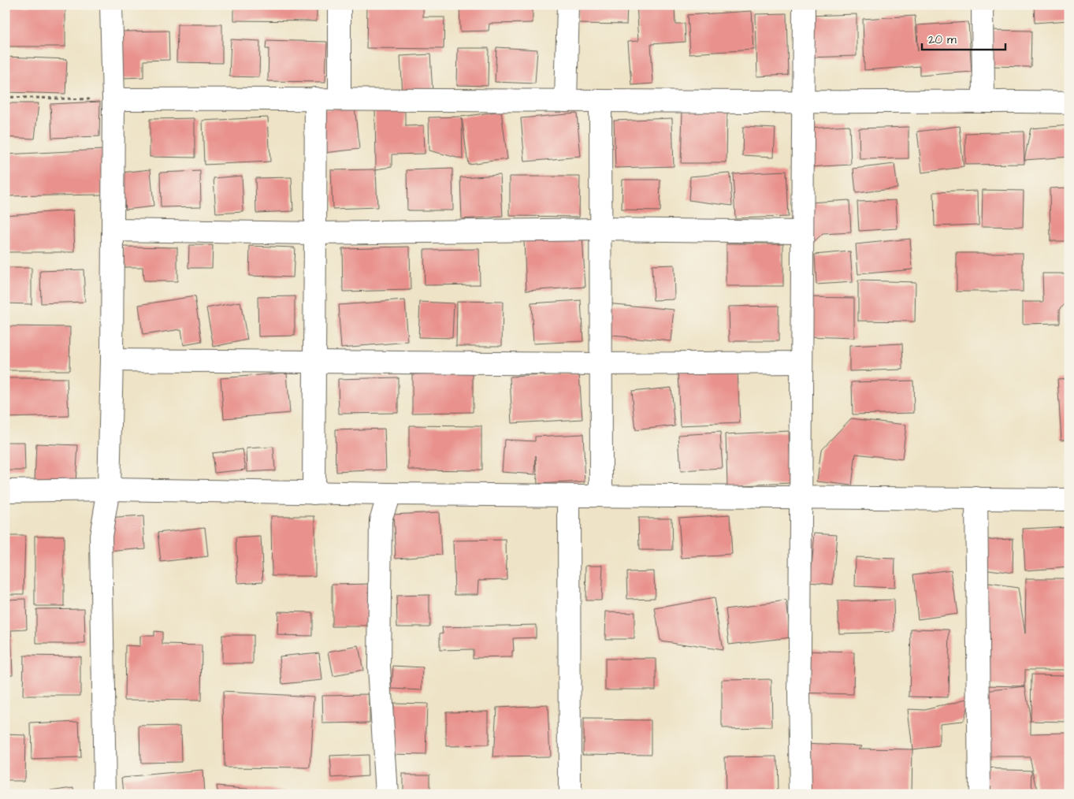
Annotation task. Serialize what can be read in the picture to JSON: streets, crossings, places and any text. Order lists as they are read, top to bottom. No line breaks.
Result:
{"scale_bar":"20 m"}
